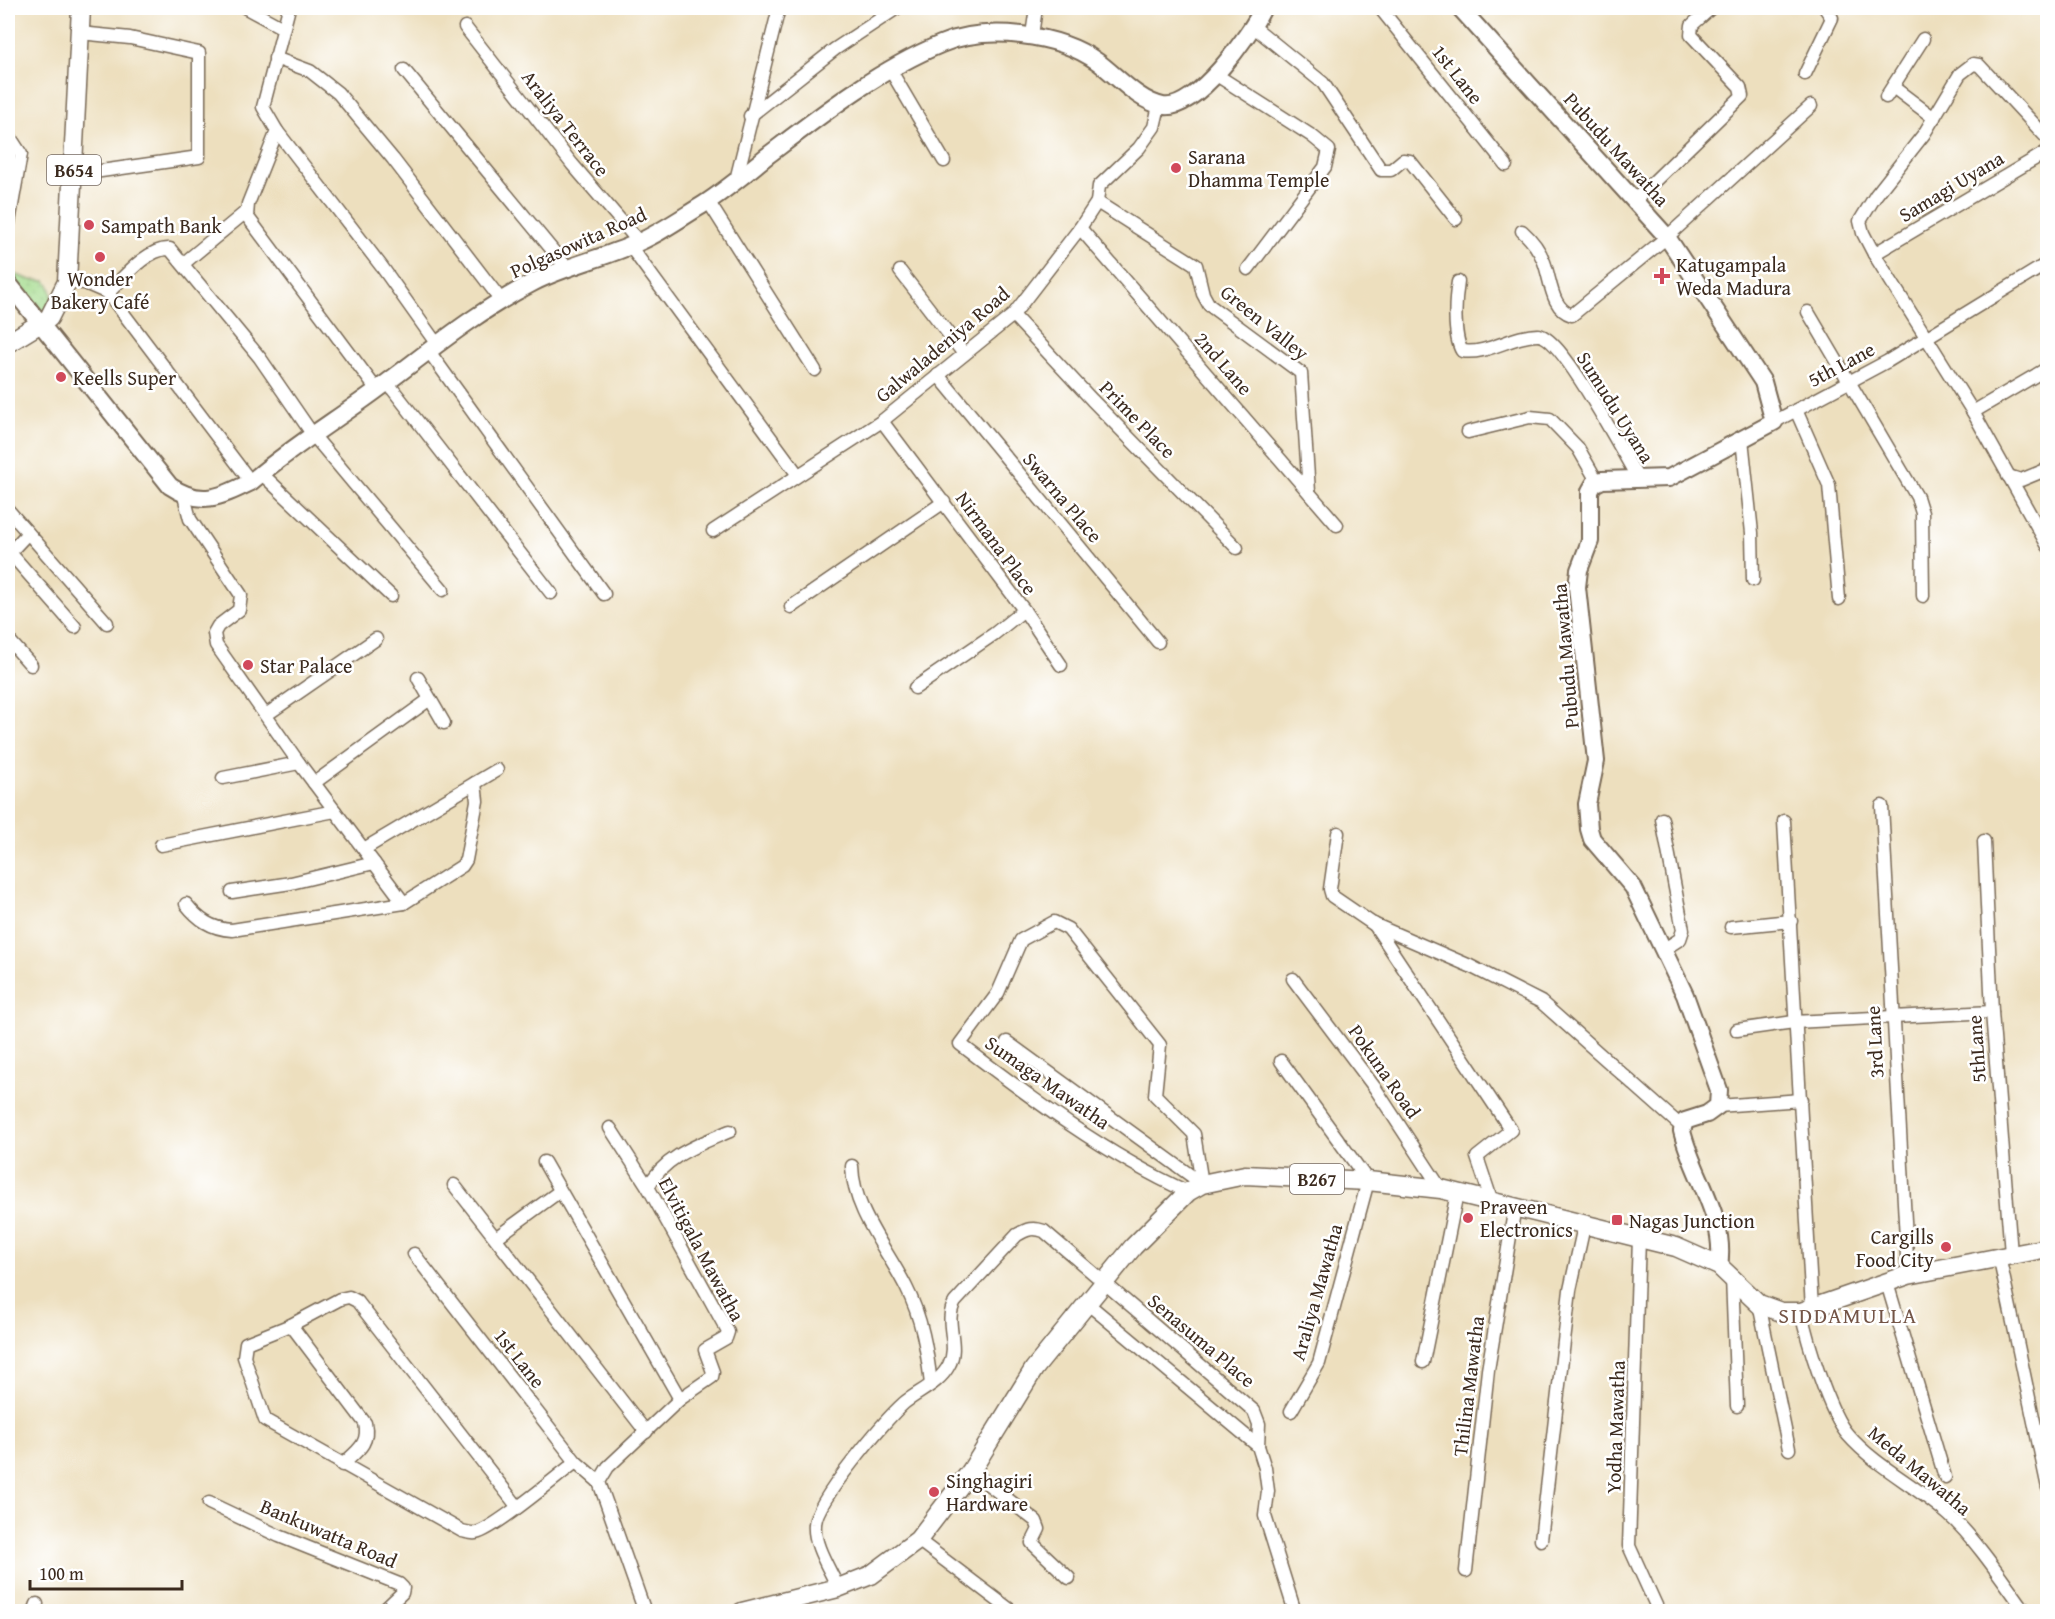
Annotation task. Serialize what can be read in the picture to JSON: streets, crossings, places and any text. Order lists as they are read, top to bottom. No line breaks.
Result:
{"streets":{"main road":["B654","B267"],"street":["1st Lane","Araliya Terrace","Pubudu Mawatha","Samagi Uyana","Polgasowita Road","Green Valley","Galwaladeniya Road","2nd Lane","5th Lane","Sumudu Uyana","Prime Place","Swarna Place","Nirmana Place","3rd Lane","5thLane","Pokuna Road","Sumaga Mawatha","Elvitigala Mawatha","Araliya Mawatha","Senasuma Place","Thilina Mawatha","Yodha Mawatha","Meda Mawatha","Bankuwatta Road"]},"crossings":[["1st Lane","Elvitigala Mawatha"],["Araliya Terrace","Polgasowita Road"],["Araliya Terrace","Galwaladeniya Road"],["Pubudu Mawatha","5th Lane"],["Samagi Uyana","5th Lane"],["Polgasowita Road","Galwaladeniya Road"],["Green Valley","Galwaladeniya Road"],["Green Valley","2nd Lane"],["Galwaladeniya Road","2nd Lane"],["Galwaladeniya Road","Prime Place"],["Galwaladeniya Road","Swarna Place"],["Galwaladeniya Road","Nirmana Place"],["3rd Lane","B267"],["5thLane","B267"],["Pokuna Road","B267"],["Sumaga Mawatha","B267"],["B267","Araliya Mawatha"],["B267","Thilina Mawatha"],["B267","Yodha Mawatha"],["B267","Meda Mawatha"]],"districts":["SIDDAMULLA"],"places":{"other":["Sarana Dhamma Temple","Sampath Bank","Wonder Bakery Café","Keells Super","Star Palace","Praveen Electronics","Cargills Food City","Singhagiri Hardware"],"health":["Katugampala Weda Madura"],"transit":["Nagas Junction"]},"scale_bar":"100 m"}
